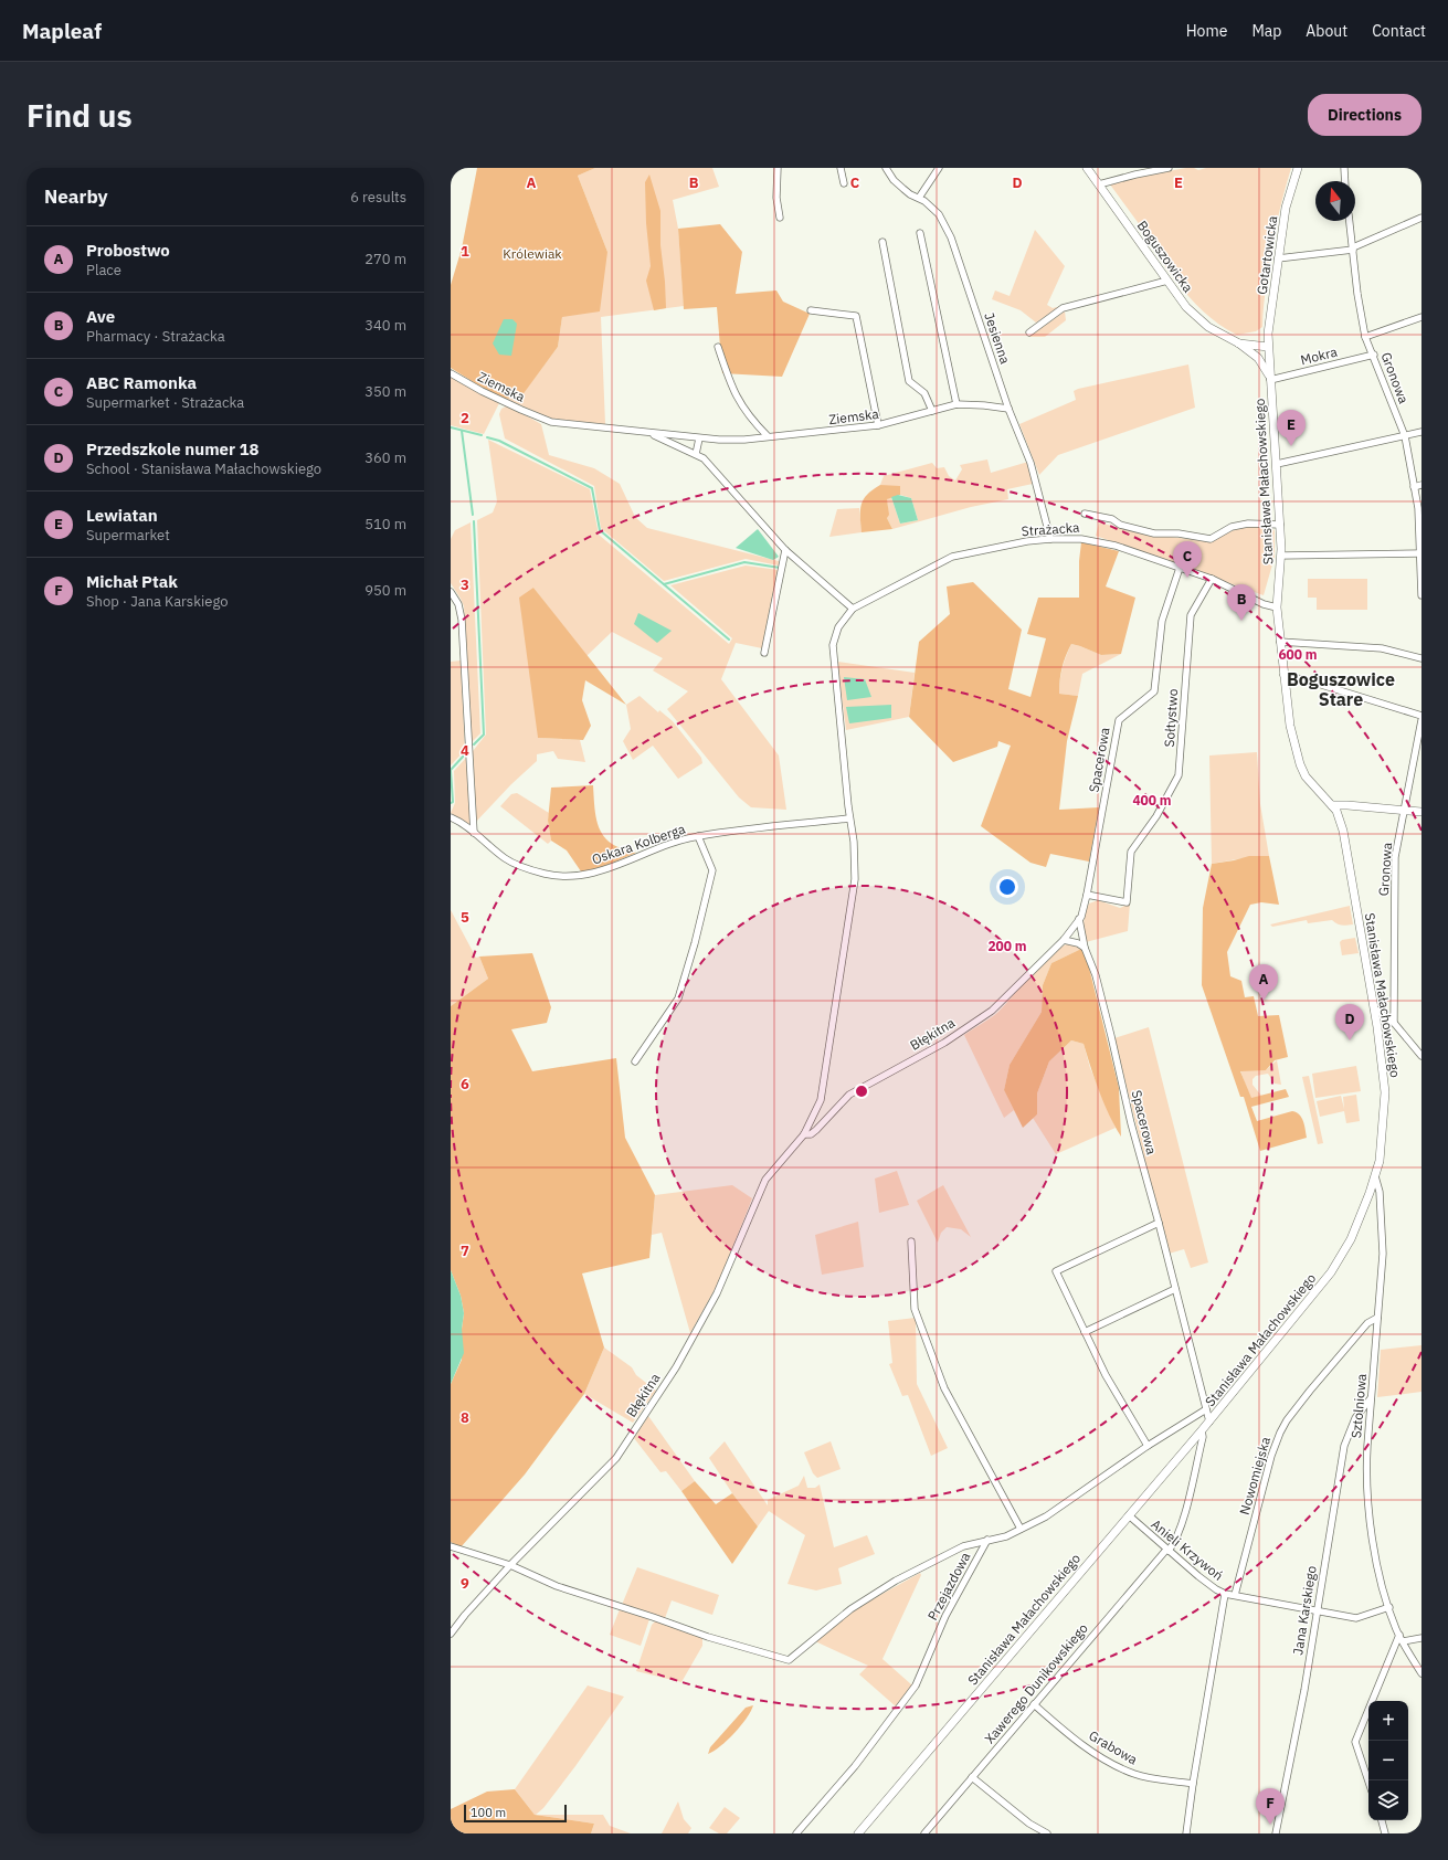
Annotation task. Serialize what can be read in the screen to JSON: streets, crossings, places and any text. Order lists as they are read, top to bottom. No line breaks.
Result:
{"streets":{"street":["Gotartowicka","Boguszowicka","Jesienna","Mokra","Gronowa","Ziemska","Stanisława Małachowskiego","Strażacka","Sołtystwo","Spacerowa","Oskara Kolberga","Błękitna","Sztolniowa","Nowomiejska","Anieli Krzywoń","Przejazdowa","Jana Karskiego","Xawerego Dunikowskiego","Grabowa"]},"crossings":[["Gotartowicka","Boguszowicka"],["Gotartowicka","Stanisława Małachowskiego"],["Boguszowicka","Mokra"],["Boguszowicka","Stanisława Małachowskiego"],["Jesienna","Ziemska"],["Jesienna","Strażacka"],["Mokra","Gronowa"],["Mokra","Stanisława Małachowskiego"],["Stanisława Małachowskiego","Strażacka"],["Stanisława Małachowskiego","Spacerowa"],["Stanisława Małachowskiego","Sztolniowa"],["Stanisława Małachowskiego","Anieli Krzywoń"],["Stanisława Małachowskiego","Przejazdowa"],["Stanisława Małachowskiego","Xawerego Dunikowskiego"],["Strażacka","Sołtystwo"],["Strażacka","Spacerowa"],["Strażacka","Oskara Kolberga"],["Strażacka","Błękitna"],["Sołtystwo","Spacerowa"],["Spacerowa","Błękitna"],["Oskara Kolberga","Błękitna"],["Błękitna","Przejazdowa"],["Sztolniowa","Nowomiejska"],["Sztolniowa","Anieli Krzywoń"],["Sztolniowa","Jana Karskiego"],["Nowomiejska","Anieli Krzywoń"],["Anieli Krzywoń","Jana Karskiego"],["Anieli Krzywoń","Xawerego Dunikowskiego"],["Xawerego Dunikowskiego","Grabowa"]],"districts":["Boguszowice Stare"],"parks":["Królewiak"],"scale_bar":"100 m","north":"top","page":{"header":"Mapleaf","nav":["Home","Map","About","Contact"],"buttons":"Directions","title":"Find us","heading":["Nearby","6 results"],"list":[{"mark":"A","name":"Probostwo","note":"Place","value":"270 m"},{"mark":"B","name":"Ave","note":"Pharmacy · Strażacka","value":"340 m"},{"mark":"C","name":"ABC Ramonka","note":"Supermarket · Strażacka","value":"350 m"},{"mark":"D","name":"Przedszkole numer 18","note":"School · Stanisława Małachowskiego","value":"360 m"},{"mark":"E","name":"Lewiatan","note":"Supermarket","value":"510 m"},{"mark":"F","name":"Michał Ptak","note":"Shop · Jana Karskiego","value":"950 m"}],"pins":["E","C","B","A","D","F"],"map_buttons":["+","−"],"scale":"100 m"},"grid":{"columns":["A","B","C","D","E"],"rows":["1","2","3","4","5","6","7","8","9"]},"rings":["600 m","400 m","200 m"]}
